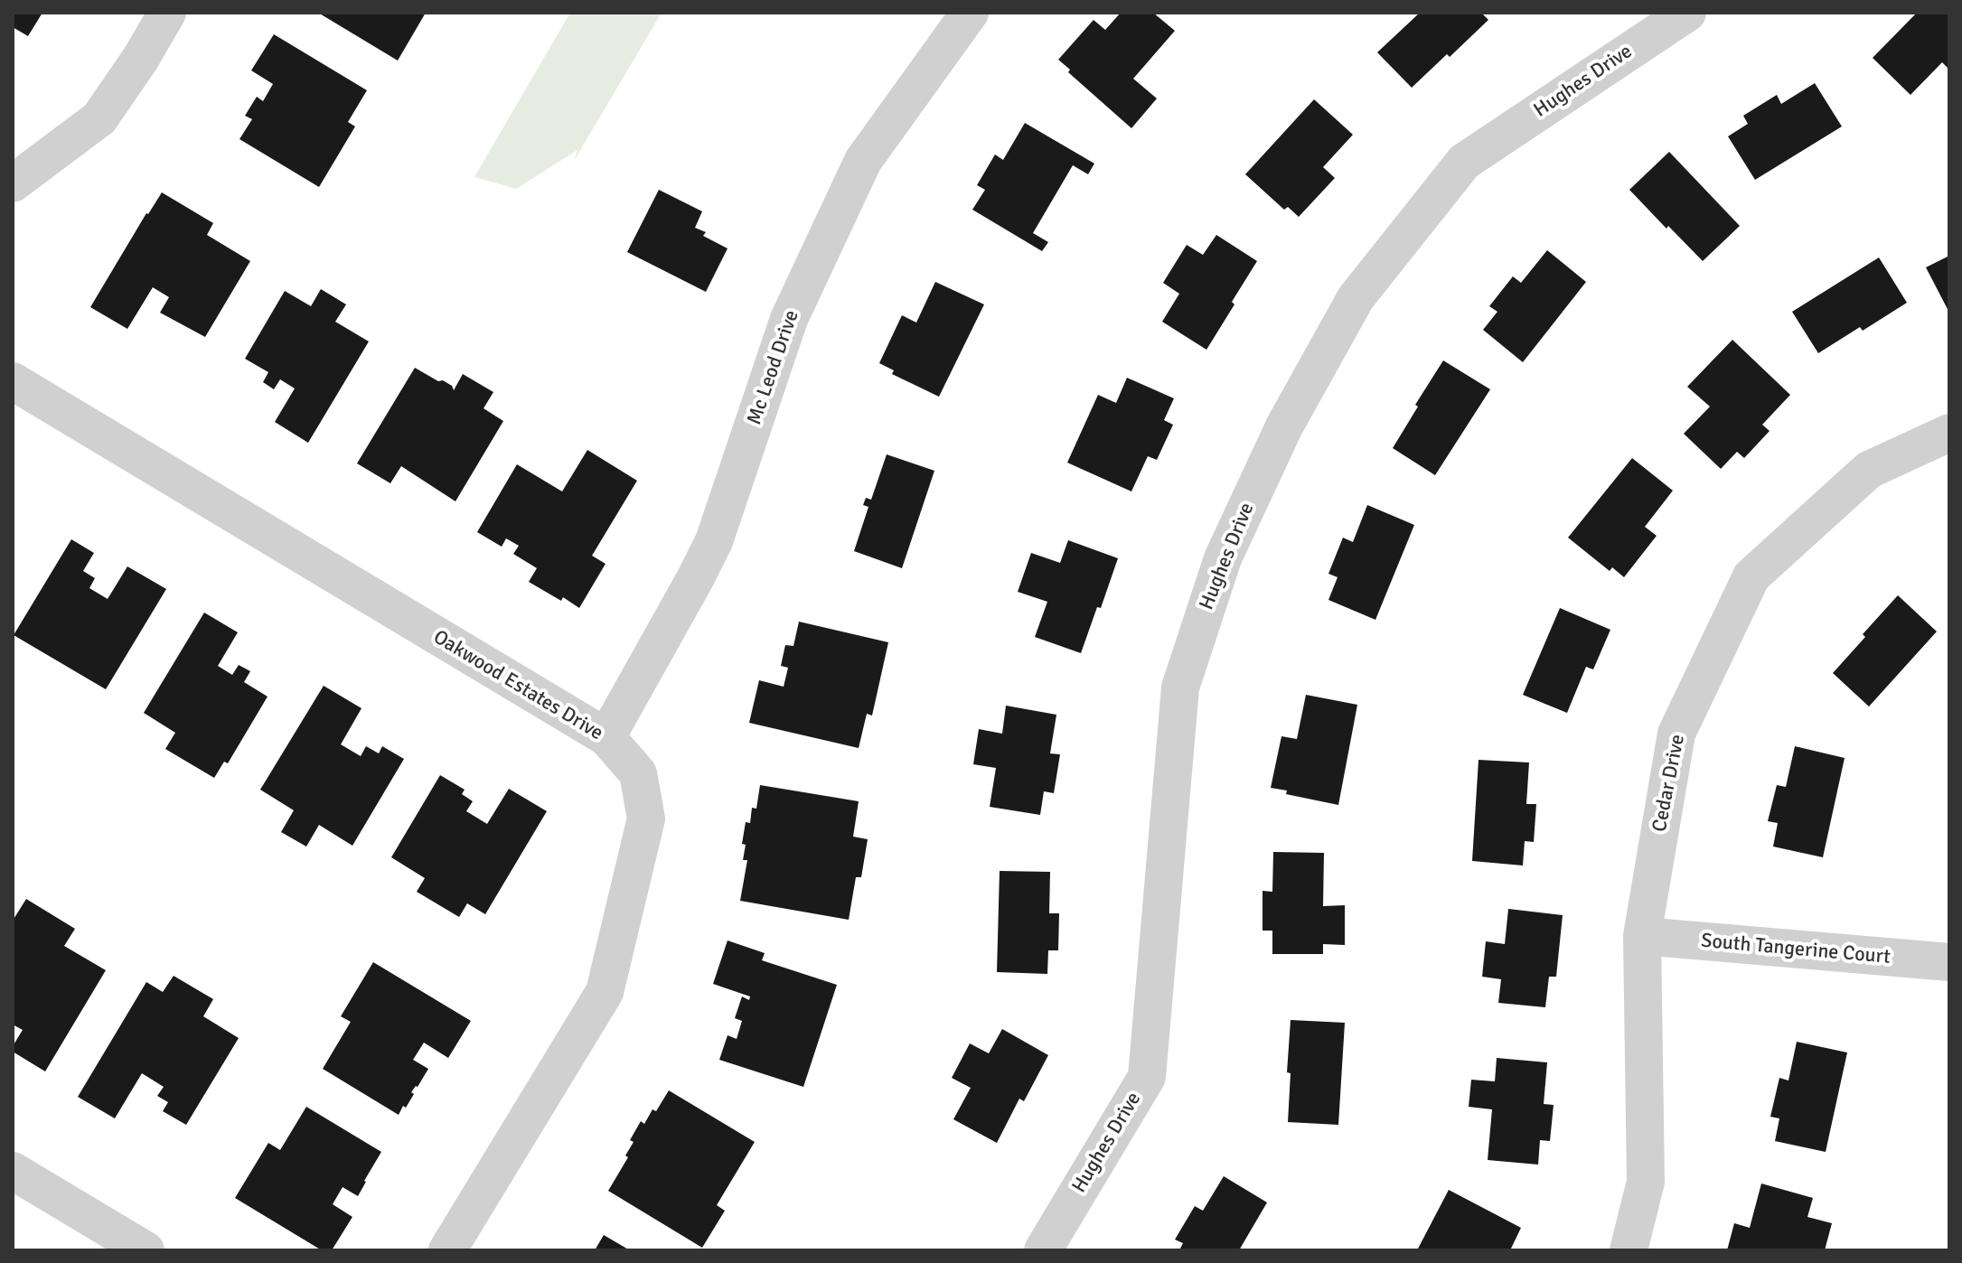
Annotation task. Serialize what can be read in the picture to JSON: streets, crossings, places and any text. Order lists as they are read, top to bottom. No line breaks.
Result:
{"streets":{"street":["Hughes Drive","Mc Leod Drive","Oakwood Estates Drive","Cedar Drive","South Tangerine Court"]},"crossings":[["Mc Leod Drive","Oakwood Estates Drive"],["Cedar Drive","South Tangerine Court"]]}
